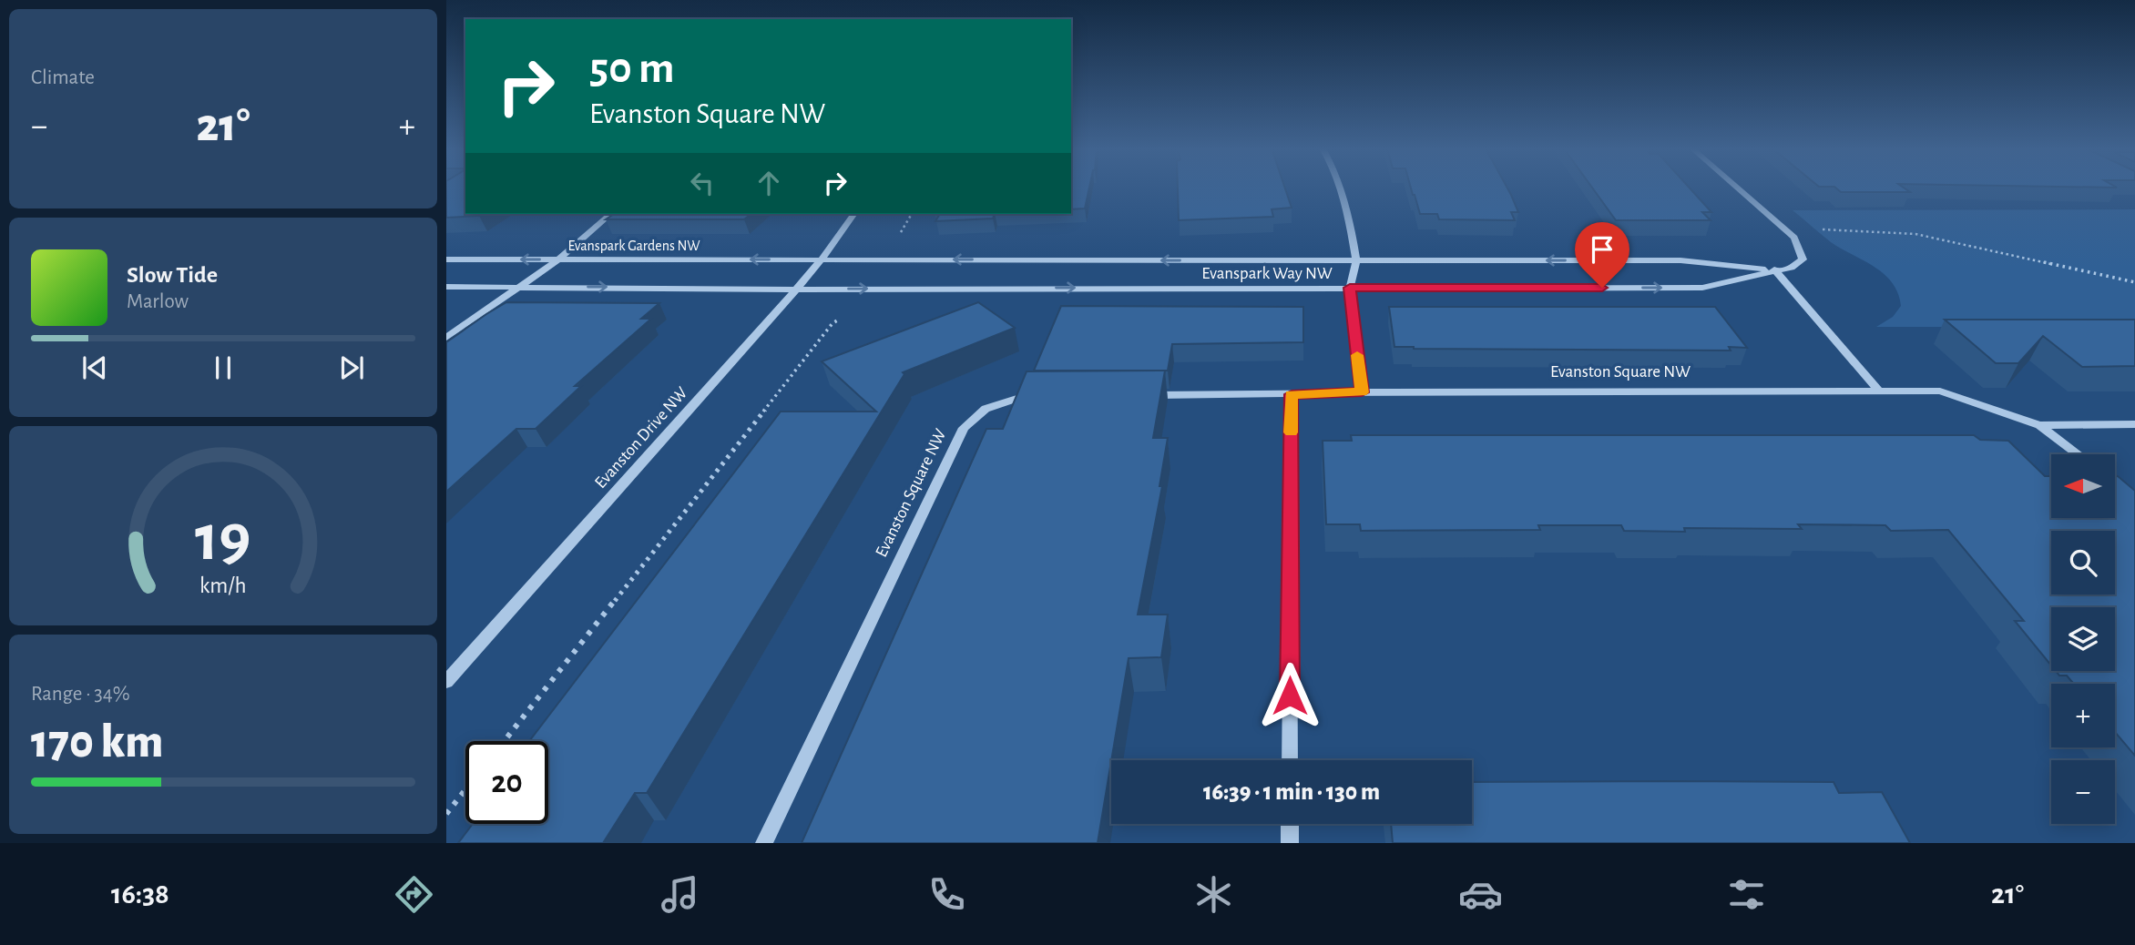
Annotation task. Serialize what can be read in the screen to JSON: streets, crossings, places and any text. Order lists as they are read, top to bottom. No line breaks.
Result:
{"streets":{"street":["Evanspark Gardens NW","Evanspark Way NW","Evanston Square NW","Evanston Drive NW"]},"crossings":[["Evanspark Gardens NW","Evanspark Way NW"],["Evanspark Gardens NW","Evanston Drive NW"],["Evanspark Way NW","Evanston Drive NW"]],"north":"left","page":{"tile":["Climate",["Range · 34%","170 km"]],"turn":["50 m","Evanston Square NW"],"heat":["−","21°","+"],"song":["Slow Tide","Marlow"],"map_buttons":["+","−"],"limit":"20","trip":"16:39 · 1 min · 130 m","tabs":["16:38","21°"],"gauge":["19","km/h"]}}
